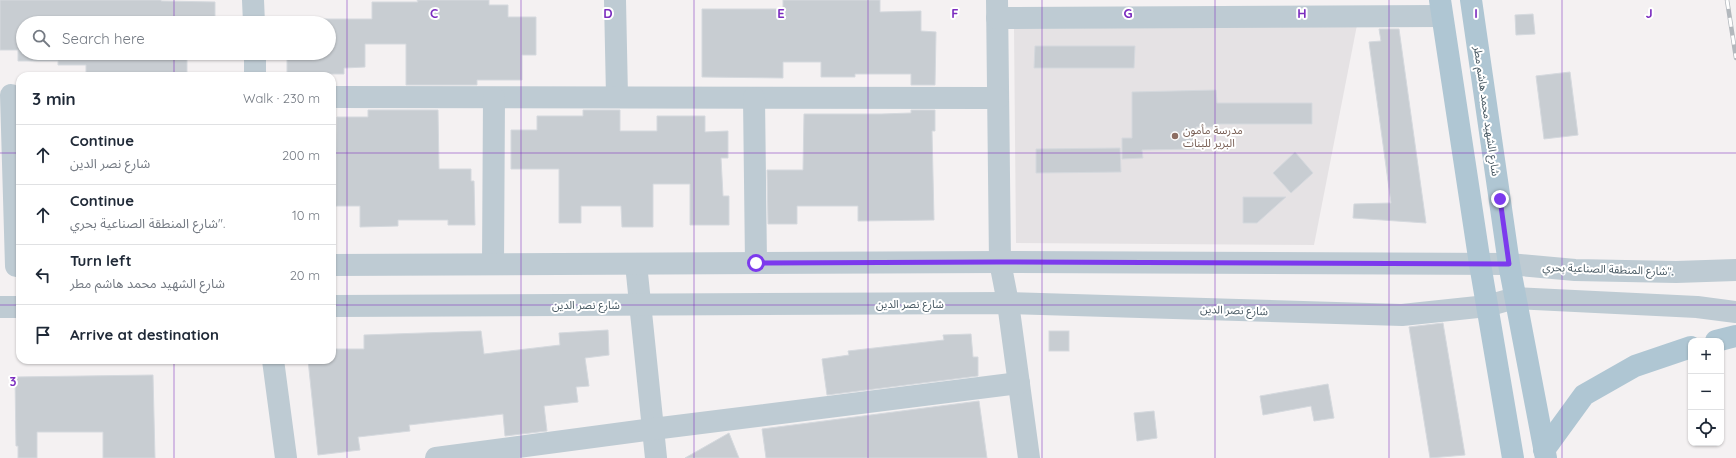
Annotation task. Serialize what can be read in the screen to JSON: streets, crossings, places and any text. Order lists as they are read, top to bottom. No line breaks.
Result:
{"streets":{"main road":["شارع الشهيد محمد هاشم مطر"],"street":["شارع المنطقة الصناعية بحري\".","شارع نصر الدين"]},"crossings":[["شارع الشهيد محمد هاشم مطر","شارع المنطقة الصناعية بحري\"."]],"places":["مدرسة مأمون البرير للبنات"],"page":{"search":"Search here","heading":["3 min","Walk · 230 m"],"list":[["Continue","شارع نصر الدين","200 m"],["Continue","شارع المنطقة الصناعية بحري\".","10 m"],["Turn left","شارع الشهيد محمد هاشم مطر","20 m"],"Arrive at destination"],"map_buttons":["+","−"]},"grid":{"columns":["C","D","E","F","G","H","I","J"],"rows":["3"]}}
